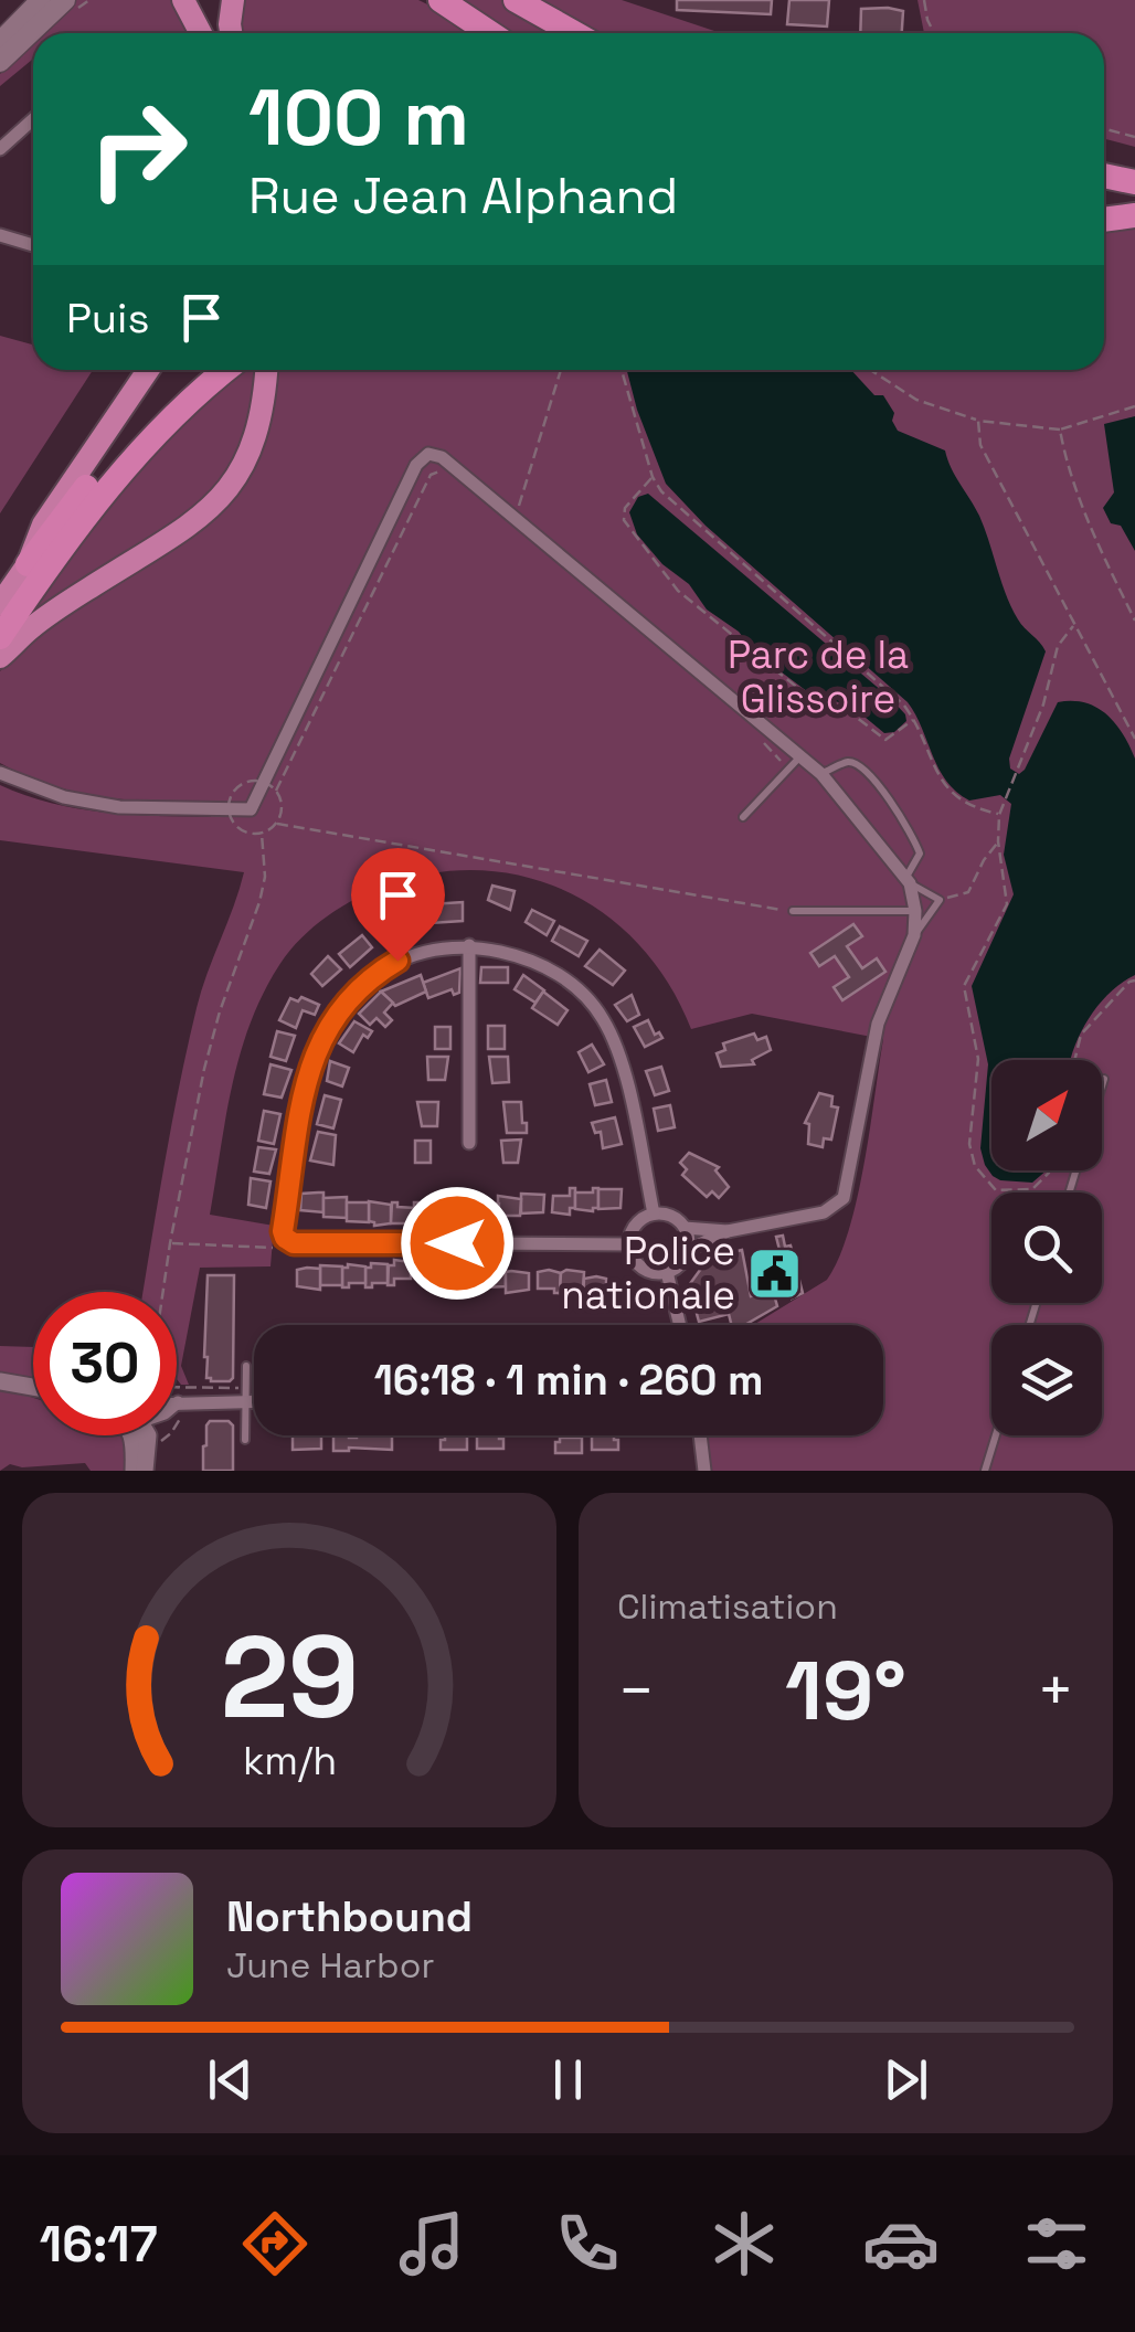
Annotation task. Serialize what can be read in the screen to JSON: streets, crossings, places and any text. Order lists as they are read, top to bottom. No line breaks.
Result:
{"parks":["Parc de la Glissoire"],"places":{"public building":["Police nationale"]},"north":"top right","page":{"turn":["100 m","Rue Jean Alphand"],"then":"Puis","limit":"30","trip":"16:18 · 1 min · 260 m","tile":"Climatisation","heat":["−","19°","+"],"song":["Northbound","June Harbor"],"tabs":"16:17","gauge":["29","km/h"]}}
